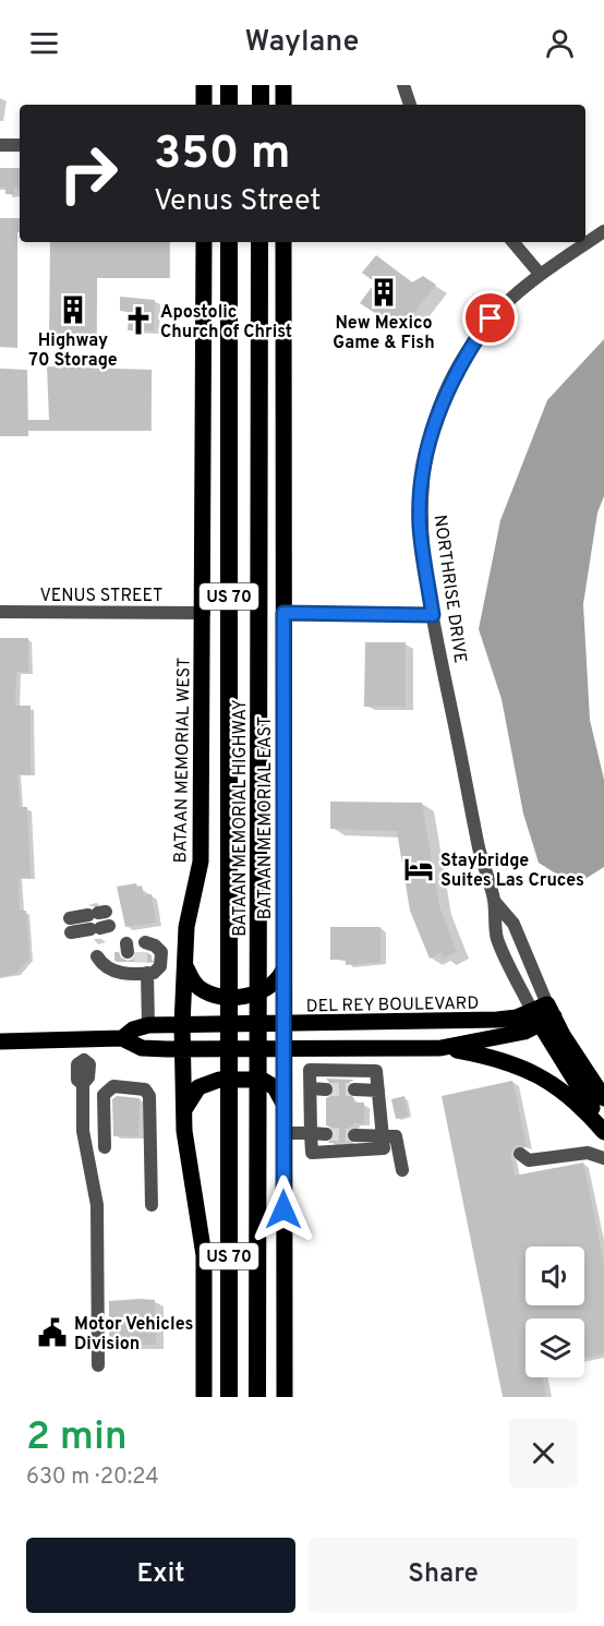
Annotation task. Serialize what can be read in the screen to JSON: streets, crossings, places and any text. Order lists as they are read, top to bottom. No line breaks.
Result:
{"streets":{"highway":["US 70","BATAAN MEMORIAL HIGHWAY"],"main road":["BATAAN MEMORIAL WEST","BATAAN MEMORIAL EAST","DEL REY BOULEVARD"],"street":["NORTHRISE DRIVE","VENUS STREET"]},"crossings":[["NORTHRISE DRIVE","DEL REY BOULEVARD"],["VENUS STREET","BATAAN MEMORIAL WEST"],["BATAAN MEMORIAL WEST","DEL REY BOULEVARD"],["BATAAN MEMORIAL EAST","DEL REY BOULEVARD"]],"places":{"building":["New Mexico Game & Fish","Highway 70 Storage"],"church":["Apostolic Church of Christ"],"hotel":["Staybridge Suites Las Cruces"],"public building":["Motor Vehicles Division"]},"page":{"header":"Waylane","turn":["350 m","Venus Street"],"heading":["2 min","630 m · 20:24"],"buttons":["Exit","Share"]}}
